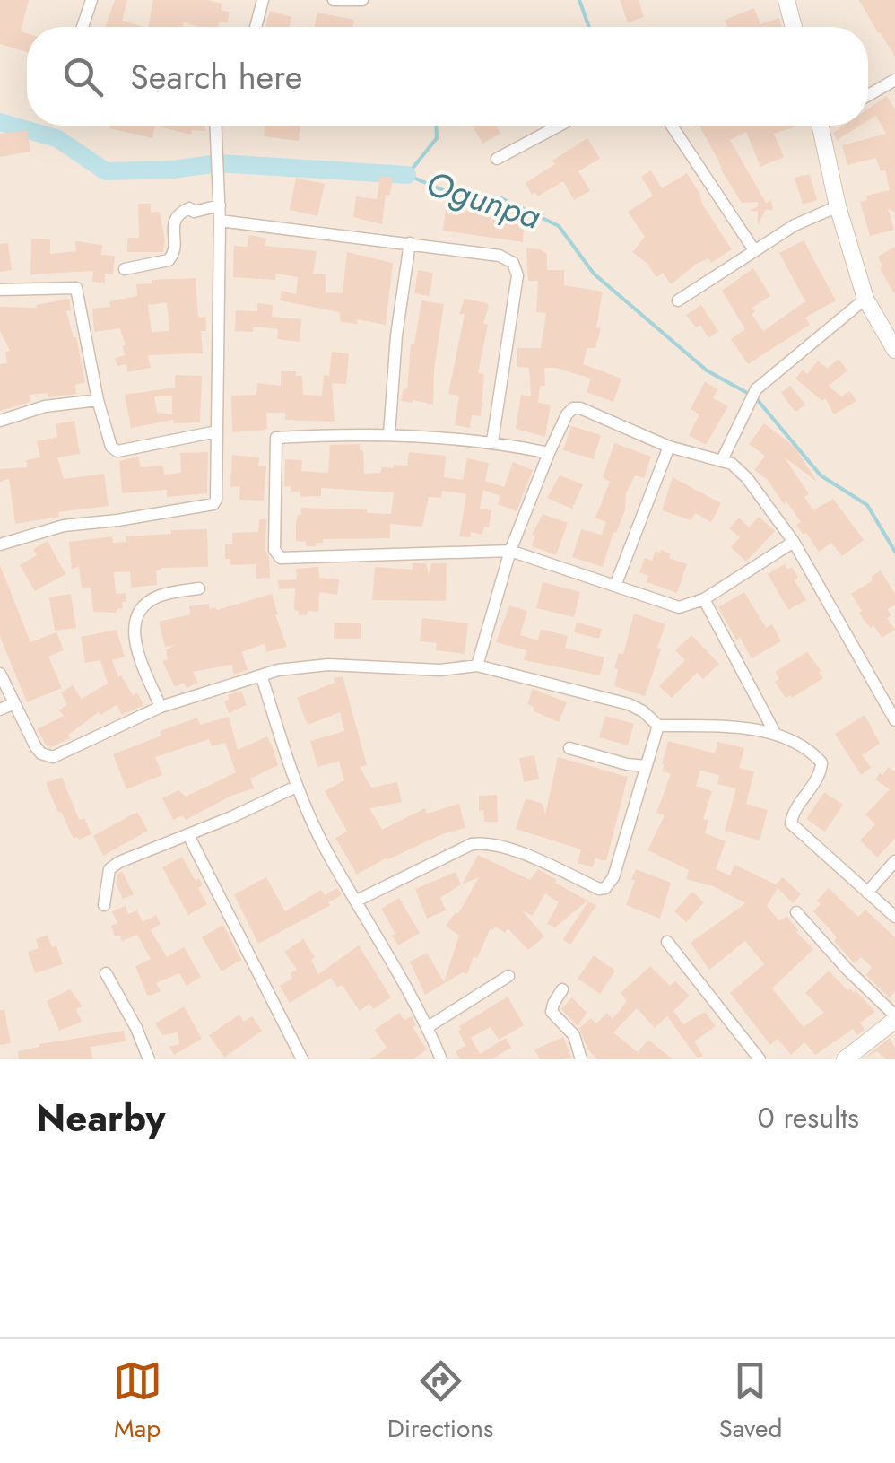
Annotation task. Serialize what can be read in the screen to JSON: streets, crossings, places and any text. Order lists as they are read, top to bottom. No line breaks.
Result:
{"water":["Ogunpa"],"page":{"search":"Search here","heading":["Nearby","0 results"],"nav":["Map","Directions","Saved"]}}
